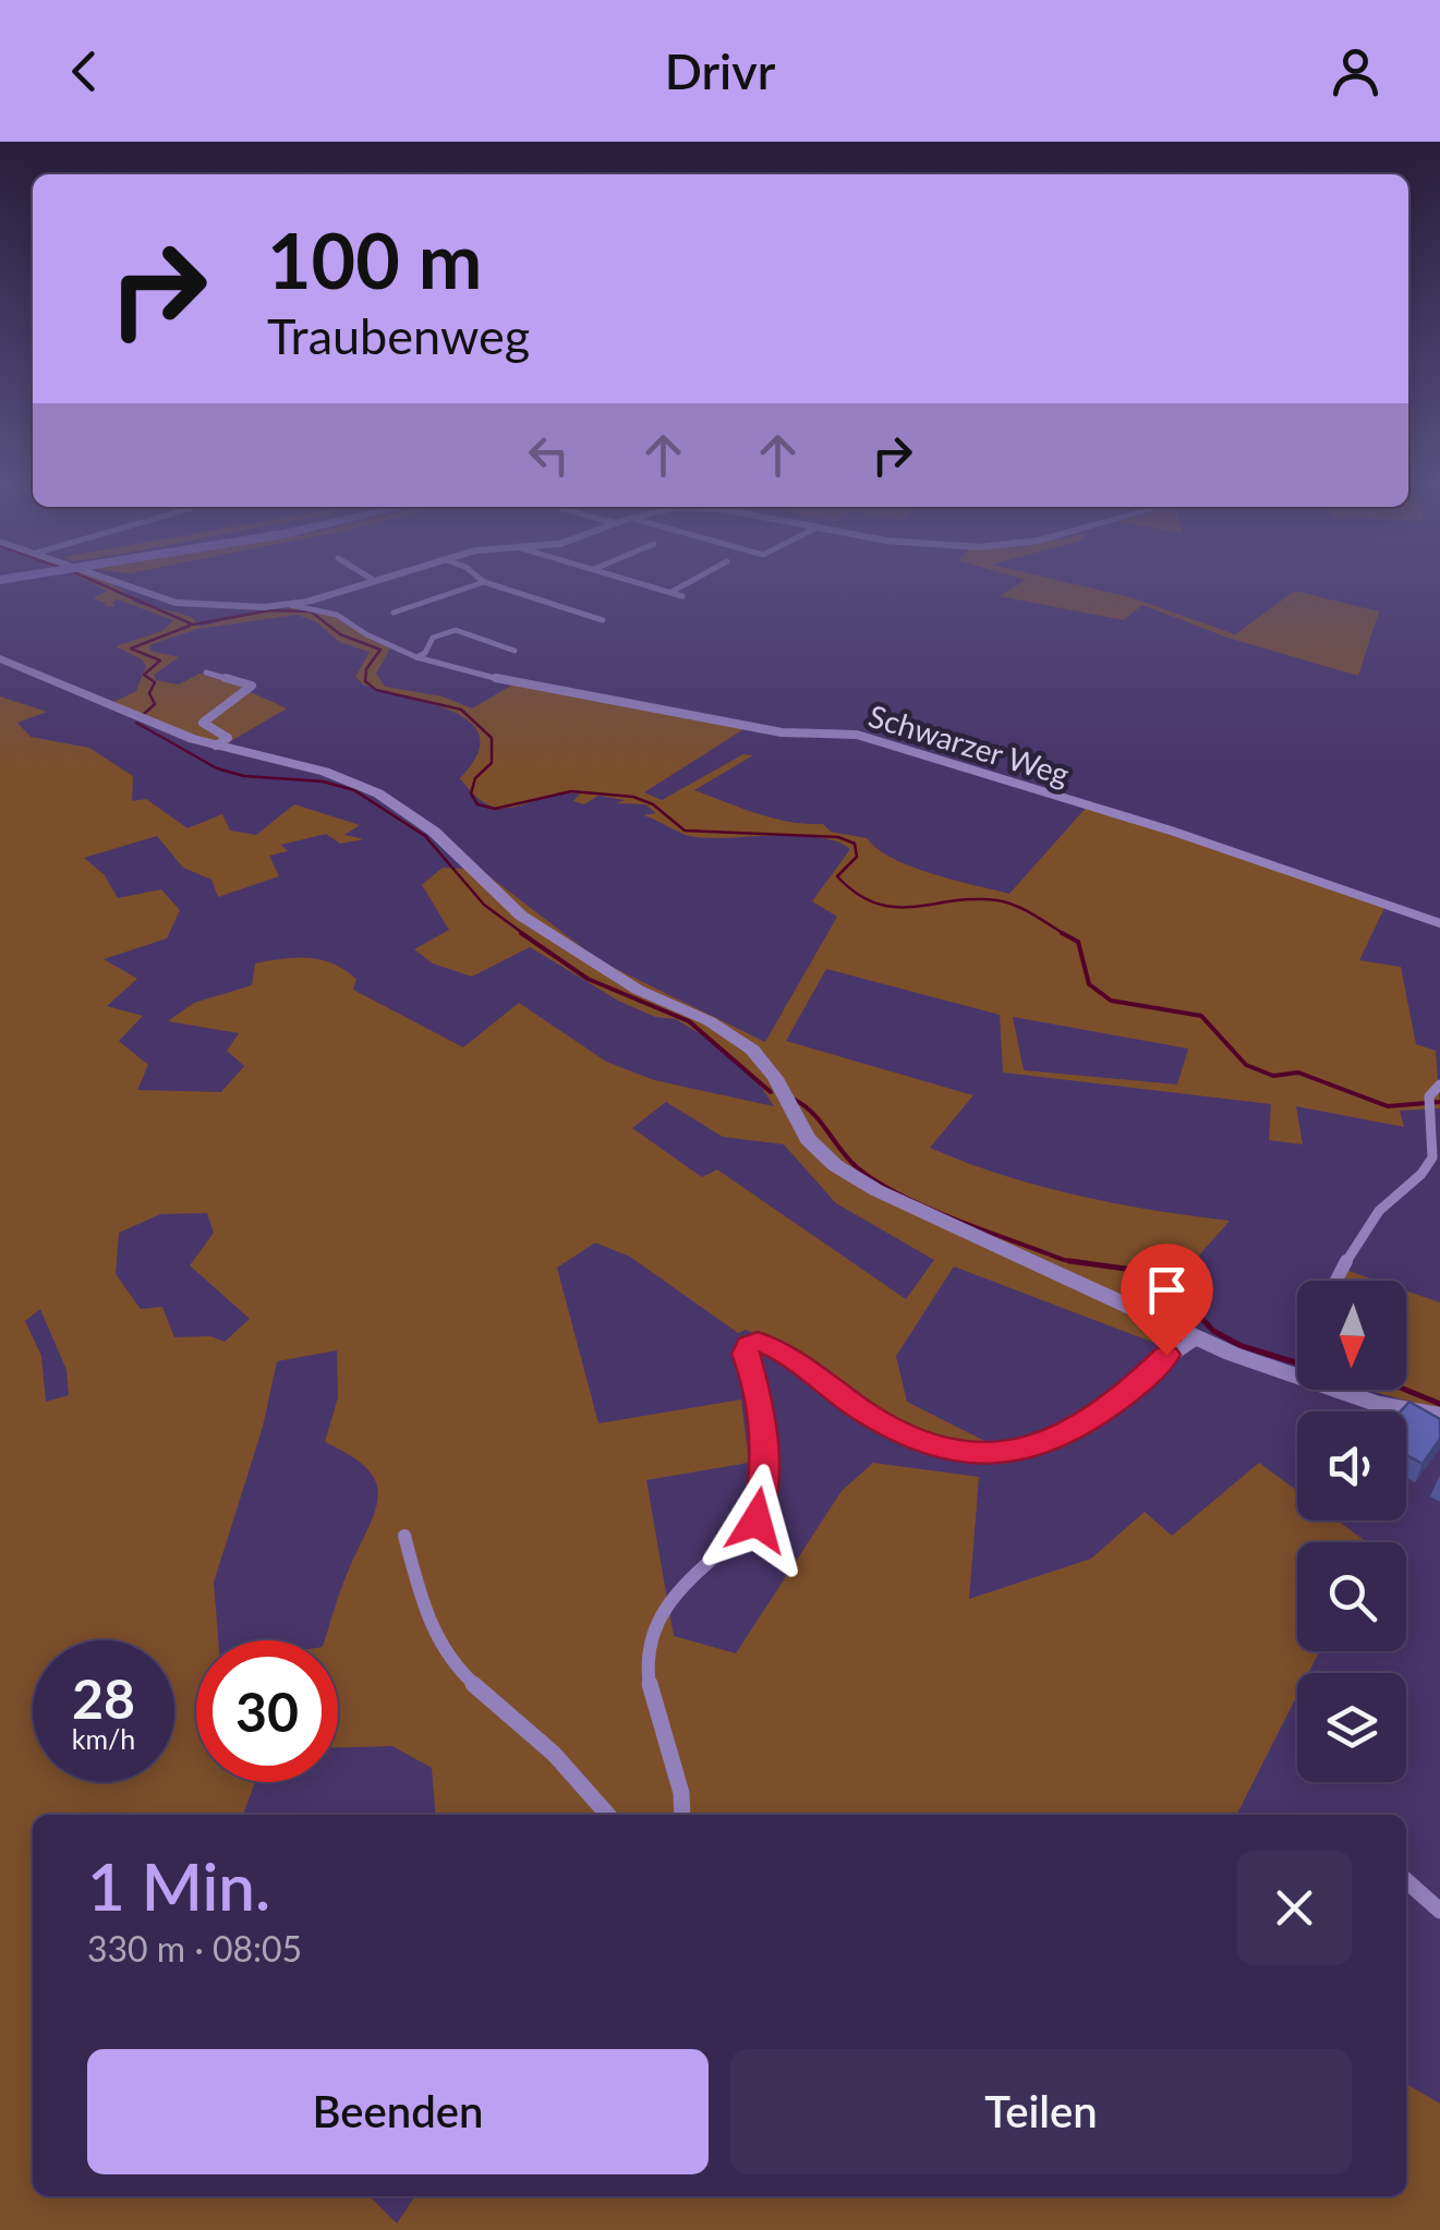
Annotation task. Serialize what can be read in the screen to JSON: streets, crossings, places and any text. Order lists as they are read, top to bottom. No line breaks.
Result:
{"streets":{"street":["Schwarzer Weg"]},"north":"bottom","page":{"header":"Drivr","turn":["100 m","Traubenweg"],"speed":"28 km/h","limit":"30","heading":["1 Min.","330 m · 08:05"],"buttons":["Beenden","Teilen"]}}
